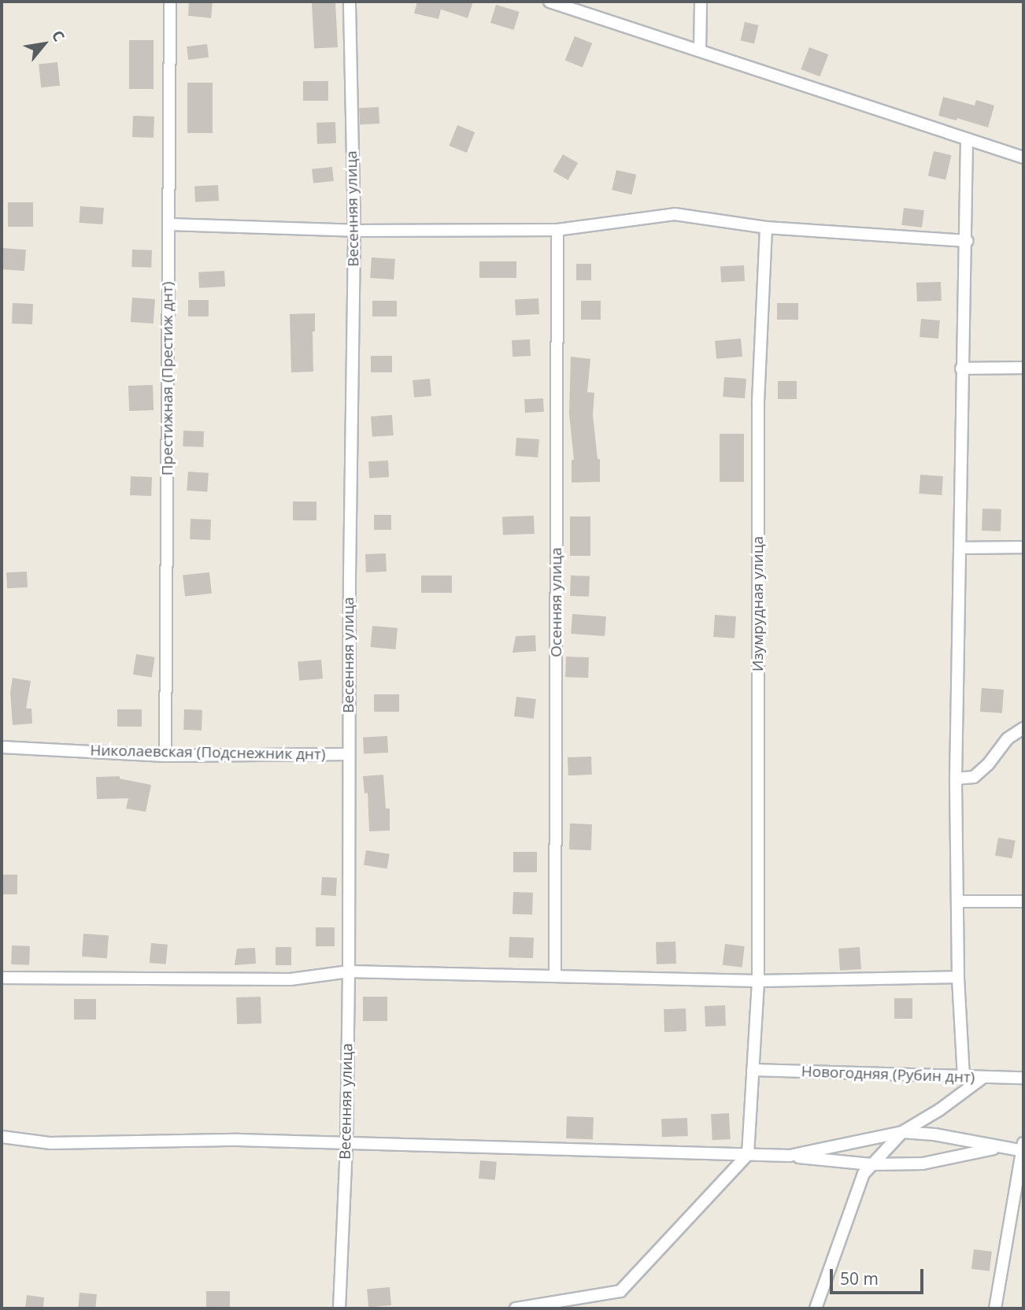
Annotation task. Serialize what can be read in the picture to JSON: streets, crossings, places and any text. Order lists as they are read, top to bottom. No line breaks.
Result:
{"streets":{"street":["Весенняя улица","Престижная (Престиж днт)","Осенняя улица","Изумрудная улица","Николаевская (Подснежник днт)","Новогодняя (Рубин днт)"]},"crossings":[["Весенняя улица","Николаевская (Подснежник днт)"],["Престижная (Престиж днт)","Николаевская (Подснежник днт)"],["Изумрудная улица","Новогодняя (Рубин днт)"]],"scale_bar":"50 m","north":"top right"}
